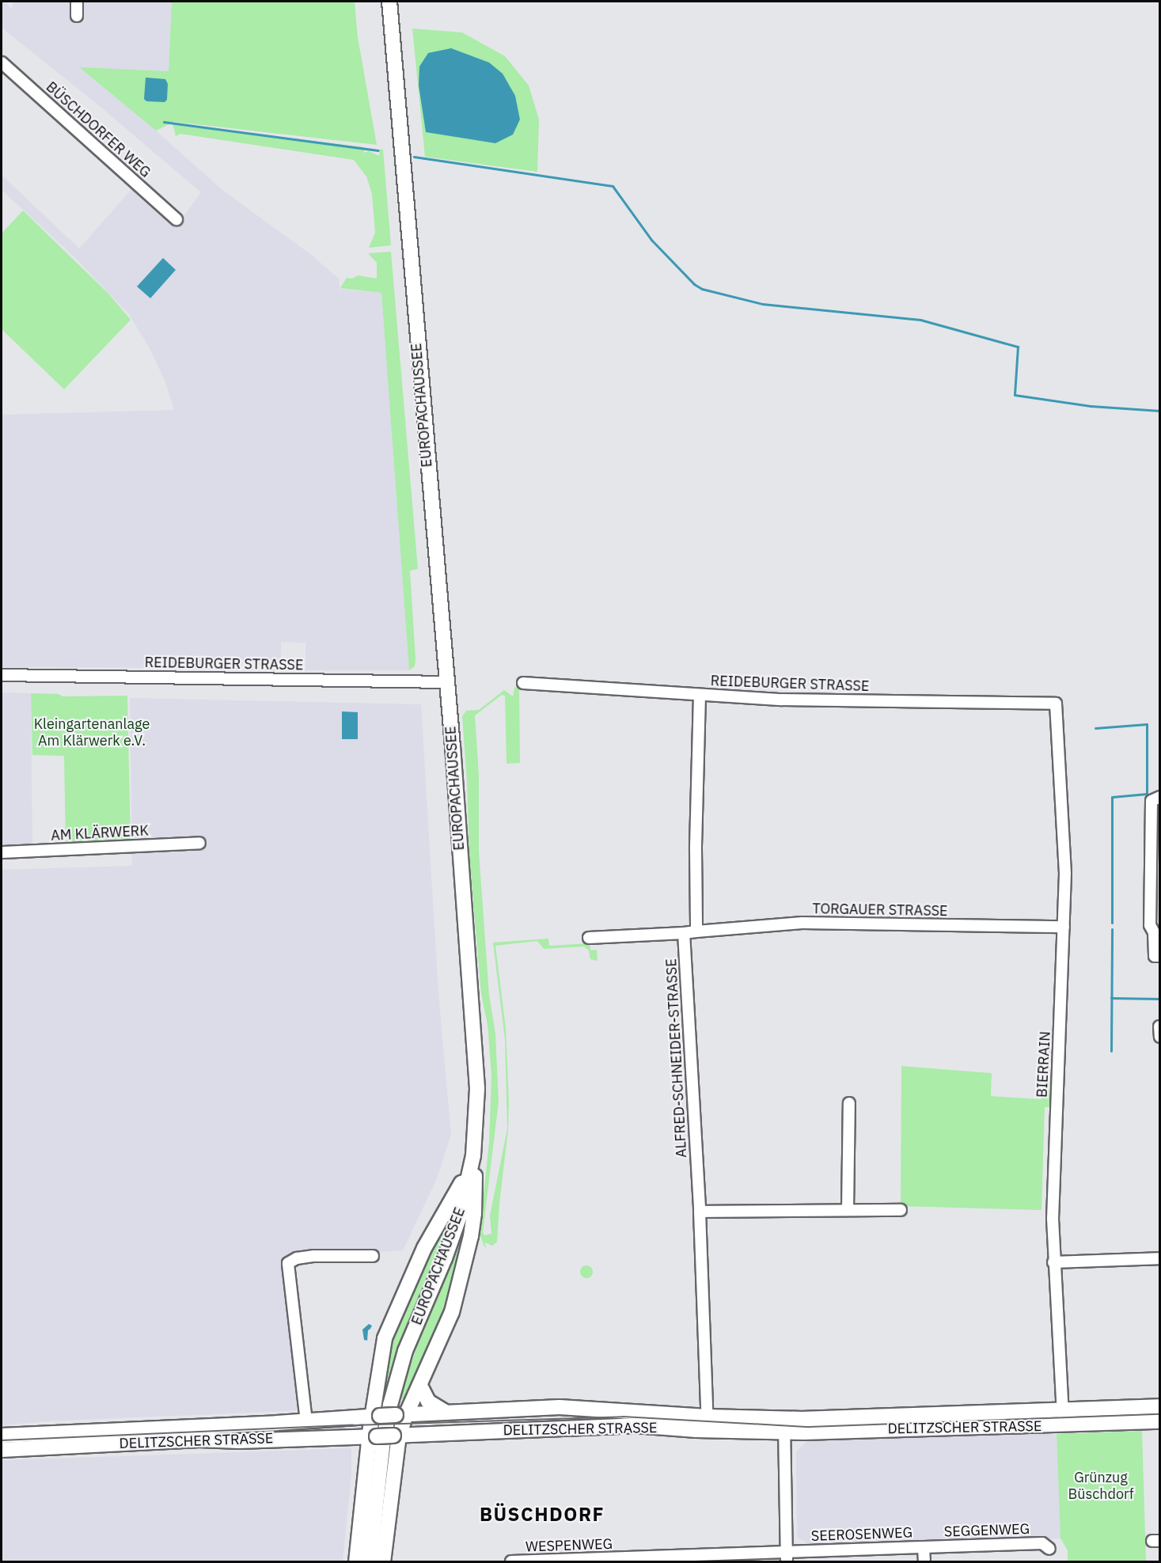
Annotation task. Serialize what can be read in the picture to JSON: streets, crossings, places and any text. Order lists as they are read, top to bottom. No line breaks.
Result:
{"streets":{"main road":["EUROPACHAUSSEE","DELITZSCHER STRASSE"],"street":["BÜSCHDORFER WEG","REIDEBURGER STRASSE","AM KLÄRWERK","TORGAUER STRASSE","ALFRED-SCHNEIDER-STRASSE","BIERRAIN","SEGGENWEG","SEEROSENWEG","WESPENWEG"]},"crossings":[["EUROPACHAUSSEE","REIDEBURGER STRASSE"],["REIDEBURGER STRASSE","BIERRAIN"],["TORGAUER STRASSE","BIERRAIN"],["ALFRED-SCHNEIDER-STRASSE","DELITZSCHER STRASSE"],["BIERRAIN","DELITZSCHER STRASSE"],["SEGGENWEG","SEEROSENWEG"],["SEEROSENWEG","WESPENWEG"]],"districts":["BÜSCHDORF"],"parks":["Kleingartenanlage Am Klärwerk e.V.","Grünzug Büschdorf"]}
